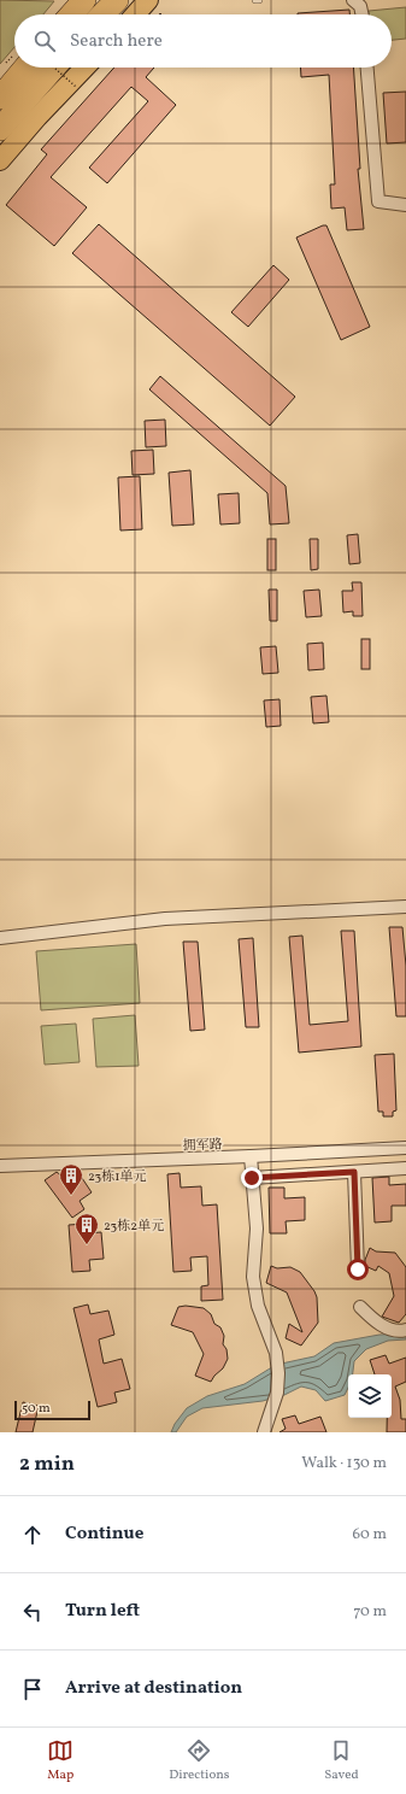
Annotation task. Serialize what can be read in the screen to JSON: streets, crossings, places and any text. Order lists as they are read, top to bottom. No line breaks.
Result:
{"streets":{"street":["拥军路"]},"places":{"building":["23栋1单元","23栋2单元"]},"scale_bar":"50 m","page":{"search":"Search here","scale":"50 m","heading":["2 min","Walk · 130 m"],"list":[["Continue","60 m"],["Turn left","70 m"],"Arrive at destination"],"nav":["Map","Directions","Saved"]}}
